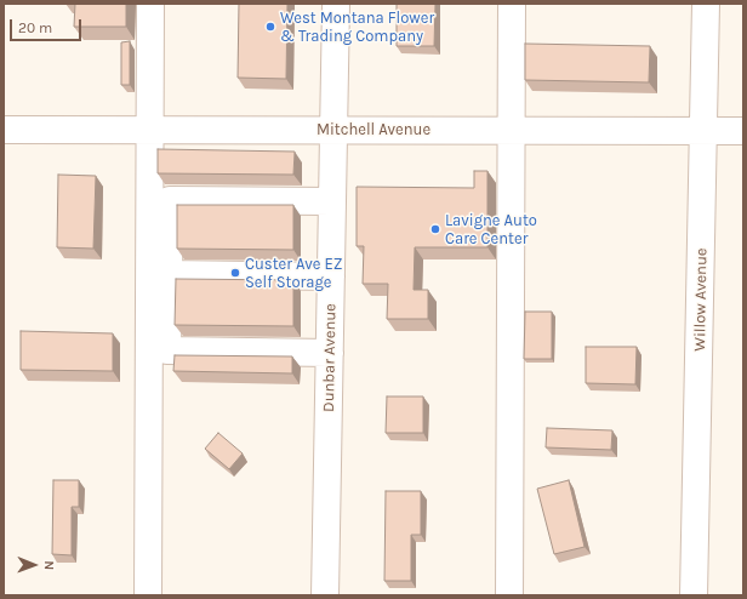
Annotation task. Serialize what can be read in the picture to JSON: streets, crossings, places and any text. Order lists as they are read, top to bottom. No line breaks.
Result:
{"streets":{"street":["Mitchell Avenue","Willow Avenue","Dunbar Avenue"]},"crossings":[["Mitchell Avenue","Willow Avenue"],["Mitchell Avenue","Dunbar Avenue"]],"places":["West Montana Flower & Trading Company","Lavigne Auto Care Center","Custer Ave EZ Self Storage"],"scale_bar":"20 m","north":"right"}
